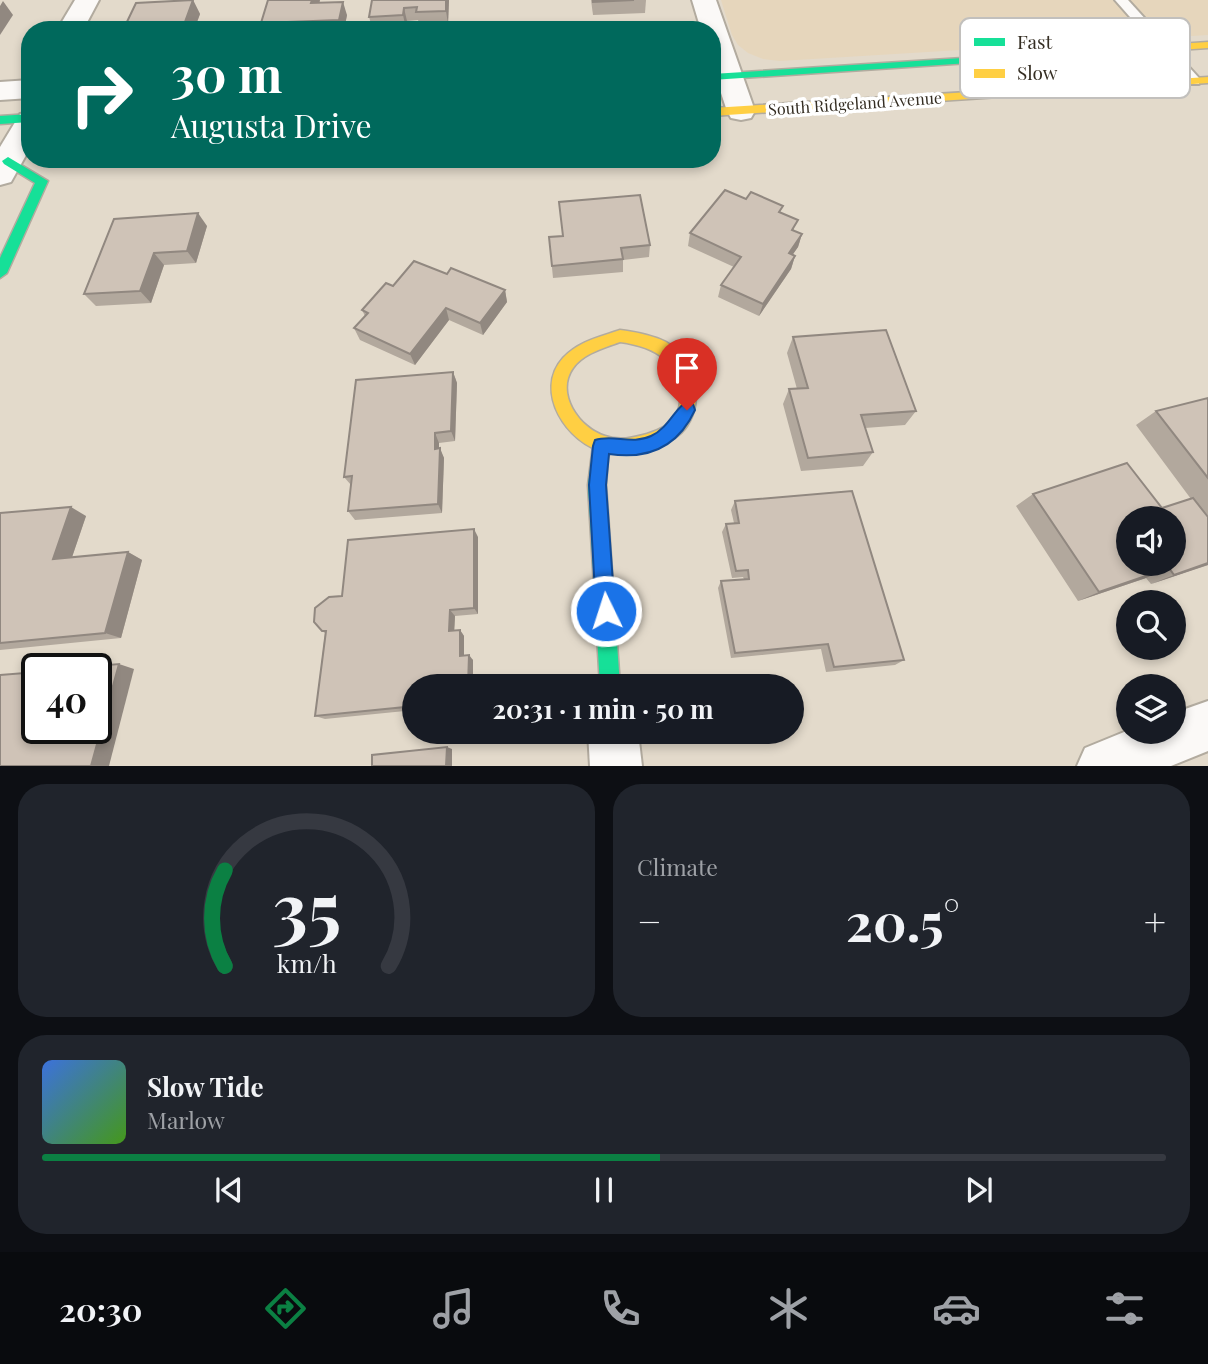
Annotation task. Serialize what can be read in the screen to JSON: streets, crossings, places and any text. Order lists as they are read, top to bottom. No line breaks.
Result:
{"streets":{"main road":["South Ridgeland Avenue"]},"legend":["Fast","Slow"],"page":{"turn":["30 m","Augusta Drive"],"limit":"40","trip":"20:31 · 1 min · 50 m","tile":"Climate","heat":["−","20.5°","+"],"song":["Slow Tide","Marlow"],"tabs":"20:30","gauge":["35","km/h"]}}
